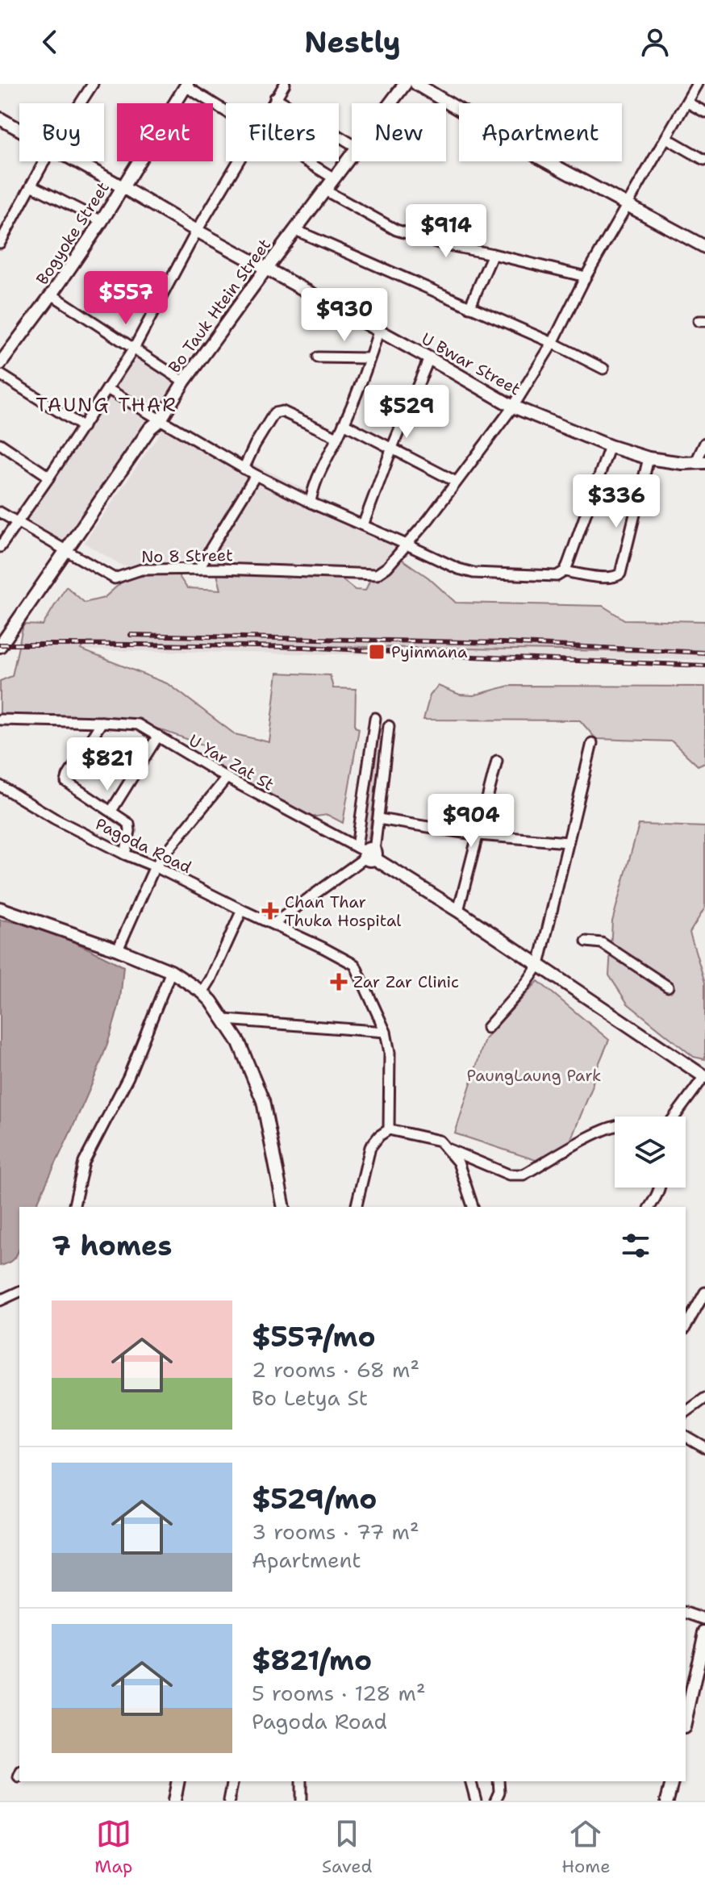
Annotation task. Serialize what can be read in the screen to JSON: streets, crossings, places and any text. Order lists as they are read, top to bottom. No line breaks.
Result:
{"streets":{"street":["Bogyoke Street","Bo Tauk Htein Street","U Bwar Street","No 8 Street","U Yar Zat St","Pagoda Road"]},"crossings":[["Bogyoke Street","U Bwar Street"],["Bo Tauk Htein Street","U Bwar Street"],["Bo Tauk Htein Street","No 8 Street"],["U Bwar Street","No 8 Street"]],"districts":["TAUNG THAR"],"parks":["PaungLaung Park"],"places":{"transit":["Pyinmana"],"health":["Chan Thar Thuka Hospital","Zar Zar Clinic"]},"page":{"header":"Nestly","chip":["Buy","Rent","Filters","New","Apartment"],"price":["$914","$557","$930","$529","$336","$821","$904"],"heading":"7 homes","list":[{"name":"$557/mo","note":"2 rooms · 68 m² · Bo Letya St"},{"name":"$529/mo","note":"3 rooms · 77 m² · Apartment"},{"name":"$821/mo","note":"5 rooms · 128 m² · Pagoda Road"}],"tabs":["Map","Saved","Home"]}}
